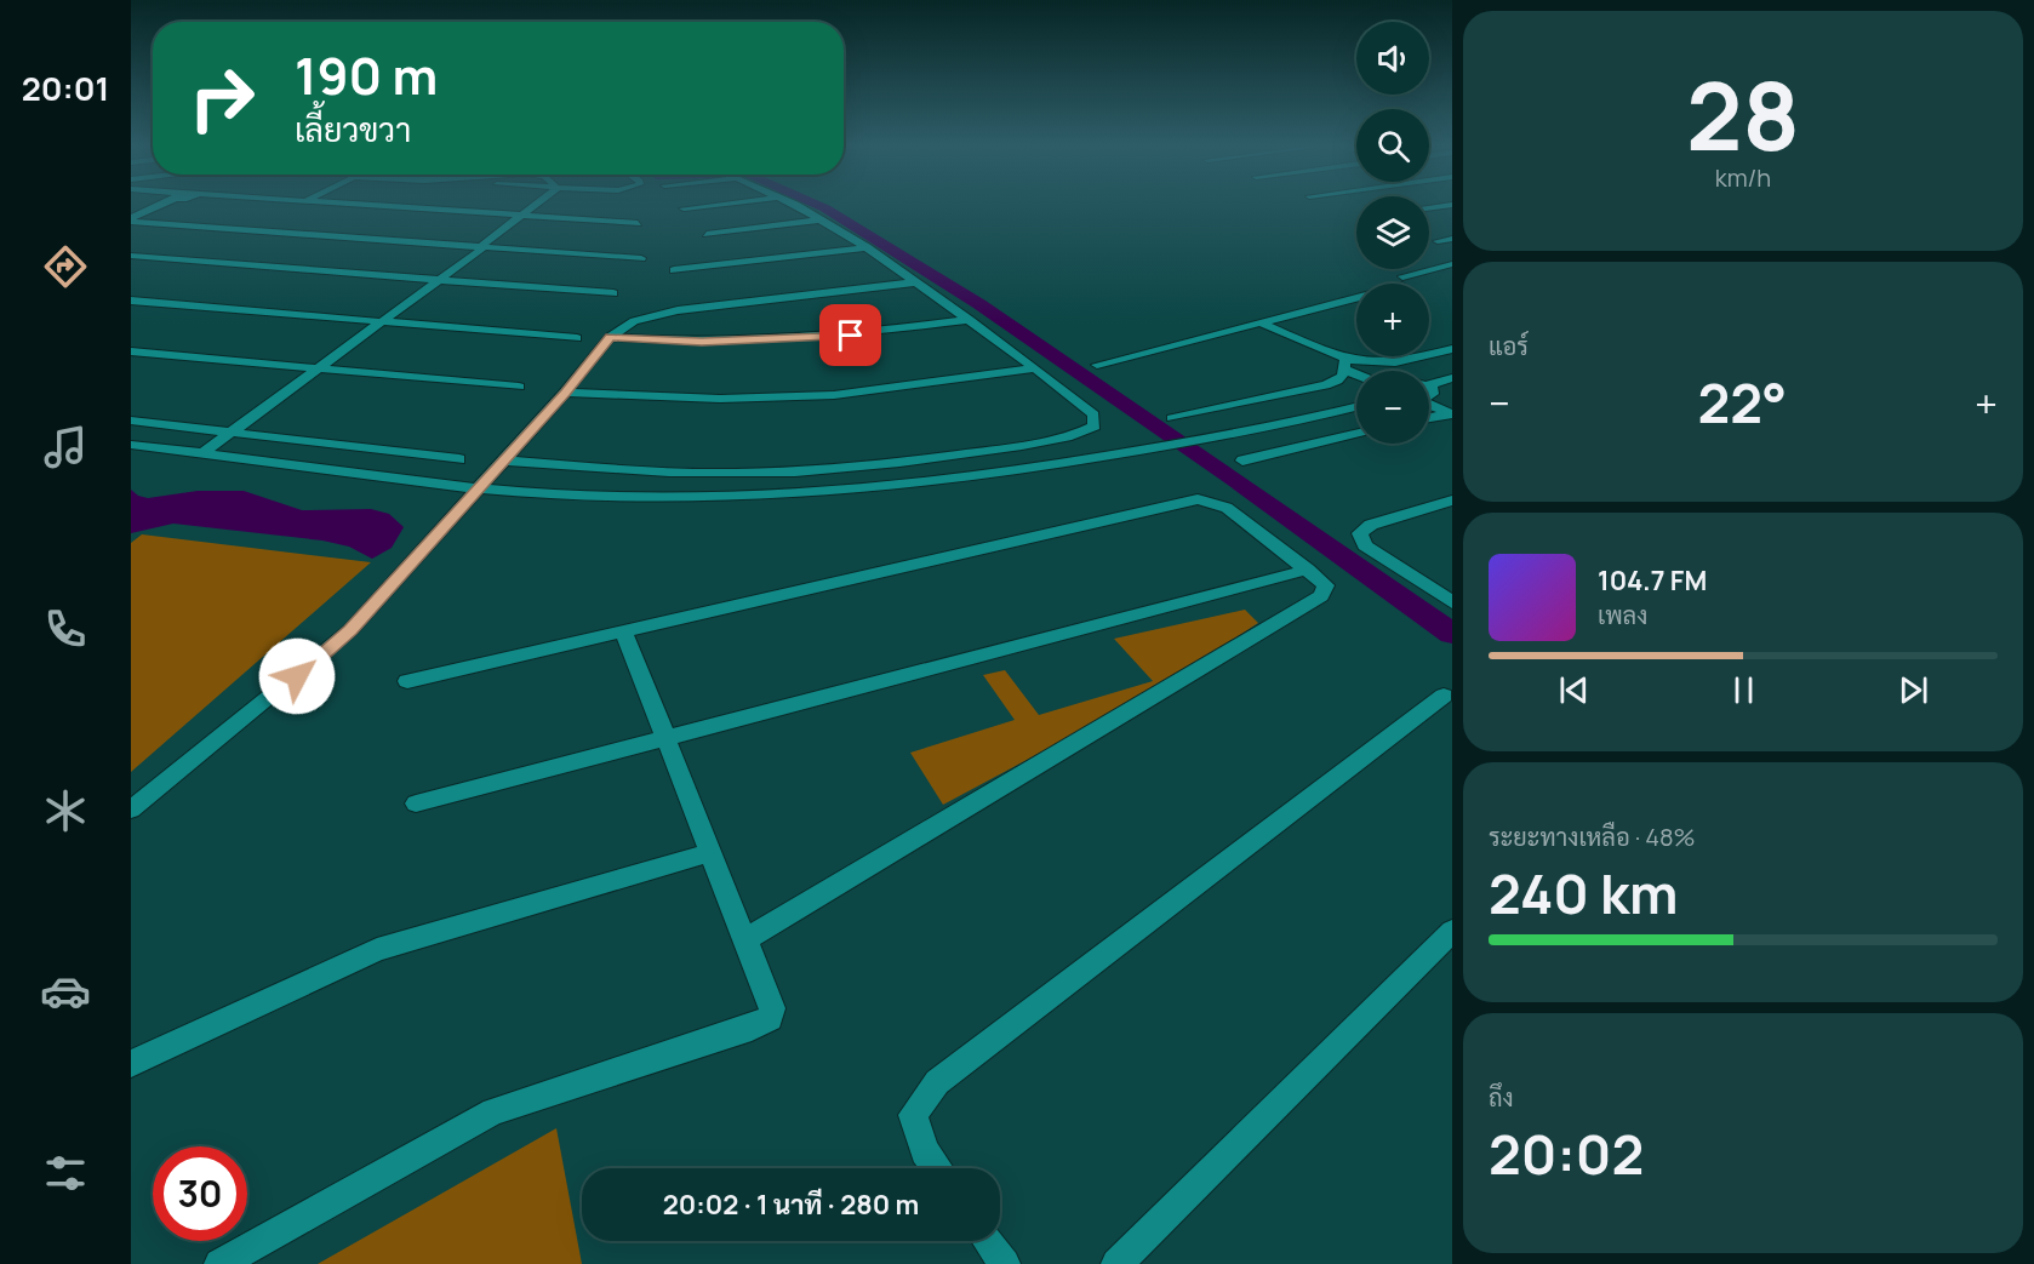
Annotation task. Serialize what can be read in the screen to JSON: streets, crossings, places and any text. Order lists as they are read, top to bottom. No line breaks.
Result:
{"page":{"tabs":"20:01","tile":[["28","km/h"],"แอร์",["ระยะทางเหลือ · 48%","240 km"],["ถึง","20:02"]],"map_buttons":["+","−"],"turn":["190 m","เลี้ยวขวา"],"heat":["−","22°","+"],"song":["104.7 FM","เพลง"],"limit":"30","trip":"20:02 · 1 นาที · 280 m"}}
